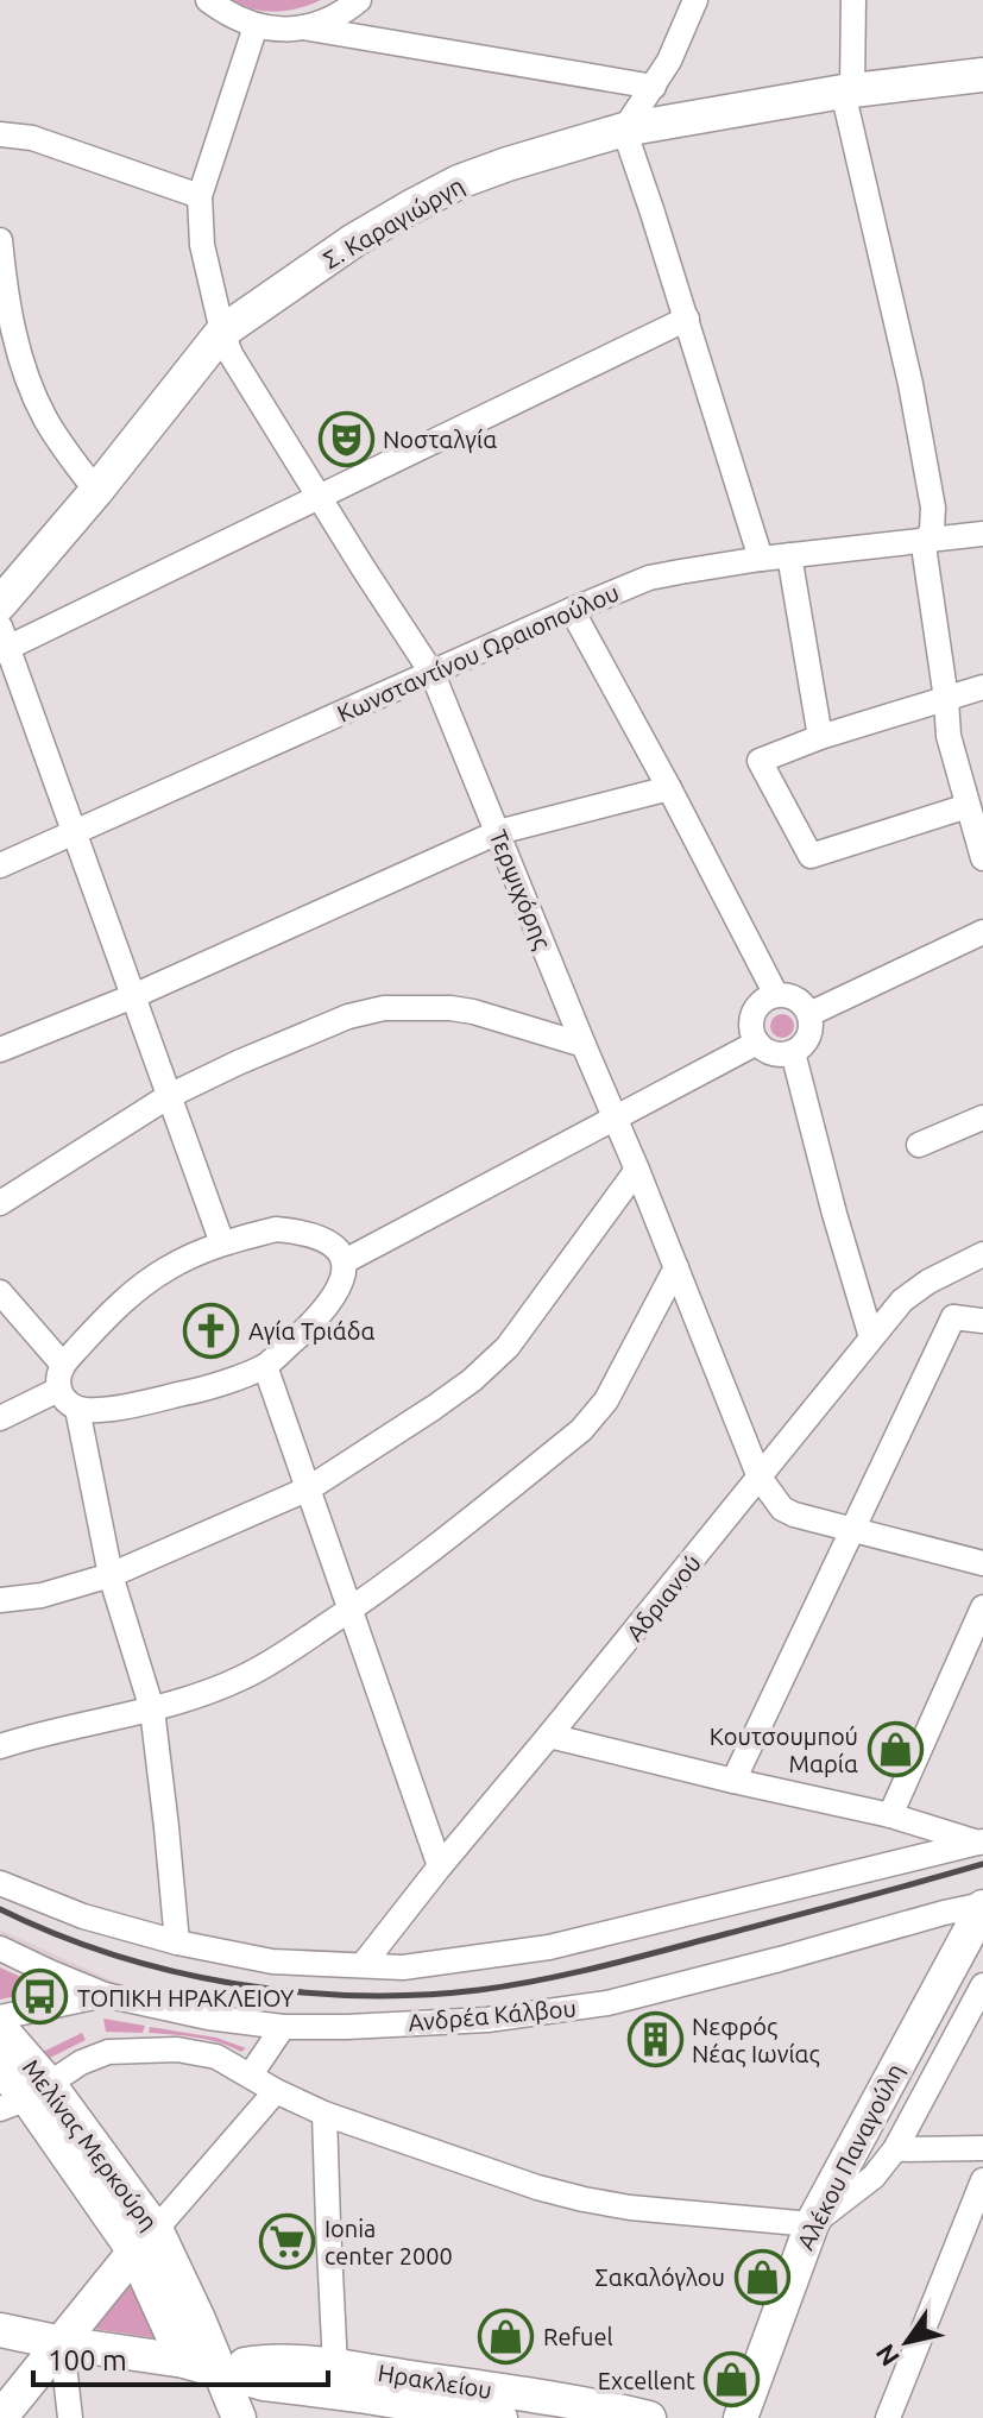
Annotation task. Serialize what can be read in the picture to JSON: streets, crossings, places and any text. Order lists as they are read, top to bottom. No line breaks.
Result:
{"streets":{"street":["Σ. Καραγιώργη","Κωνσταντίνου Ωραιοπούλου","Τερψιχόρης","Αδριανού","Ανδρέα Κάλβου","Μελίνας Μερκούρη","Αλέκου Παναγούλη","Ηρακλείου"]},"crossings":[["Σ. Καραγιώργη","Τερψιχόρης"],["Κωνσταντίνου Ωραιοπούλου","Τερψιχόρης"],["Τερψιχόρης","Αδριανού"],["Ανδρέα Κάλβου","Αλέκου Παναγούλη"],["Μελίνας Μερκούρη","Ηρακλείου"]],"places":{"theatre":["Νοσταλγία"],"church":["Αγία Τριάδα"],"shop":["Κουτσουμπού Μαρία","Σακαλόγλου","Refuel","Excellent"],"bus stop":["ΤΟΠΙΚΗ ΗΡΑΚΛΕΙΟΥ"],"building":["Νεφρός Νέας Ιωνίας"],"supermarket":["Ionia center 2000"]},"scale_bar":"100 m","north":"bottom left"}
